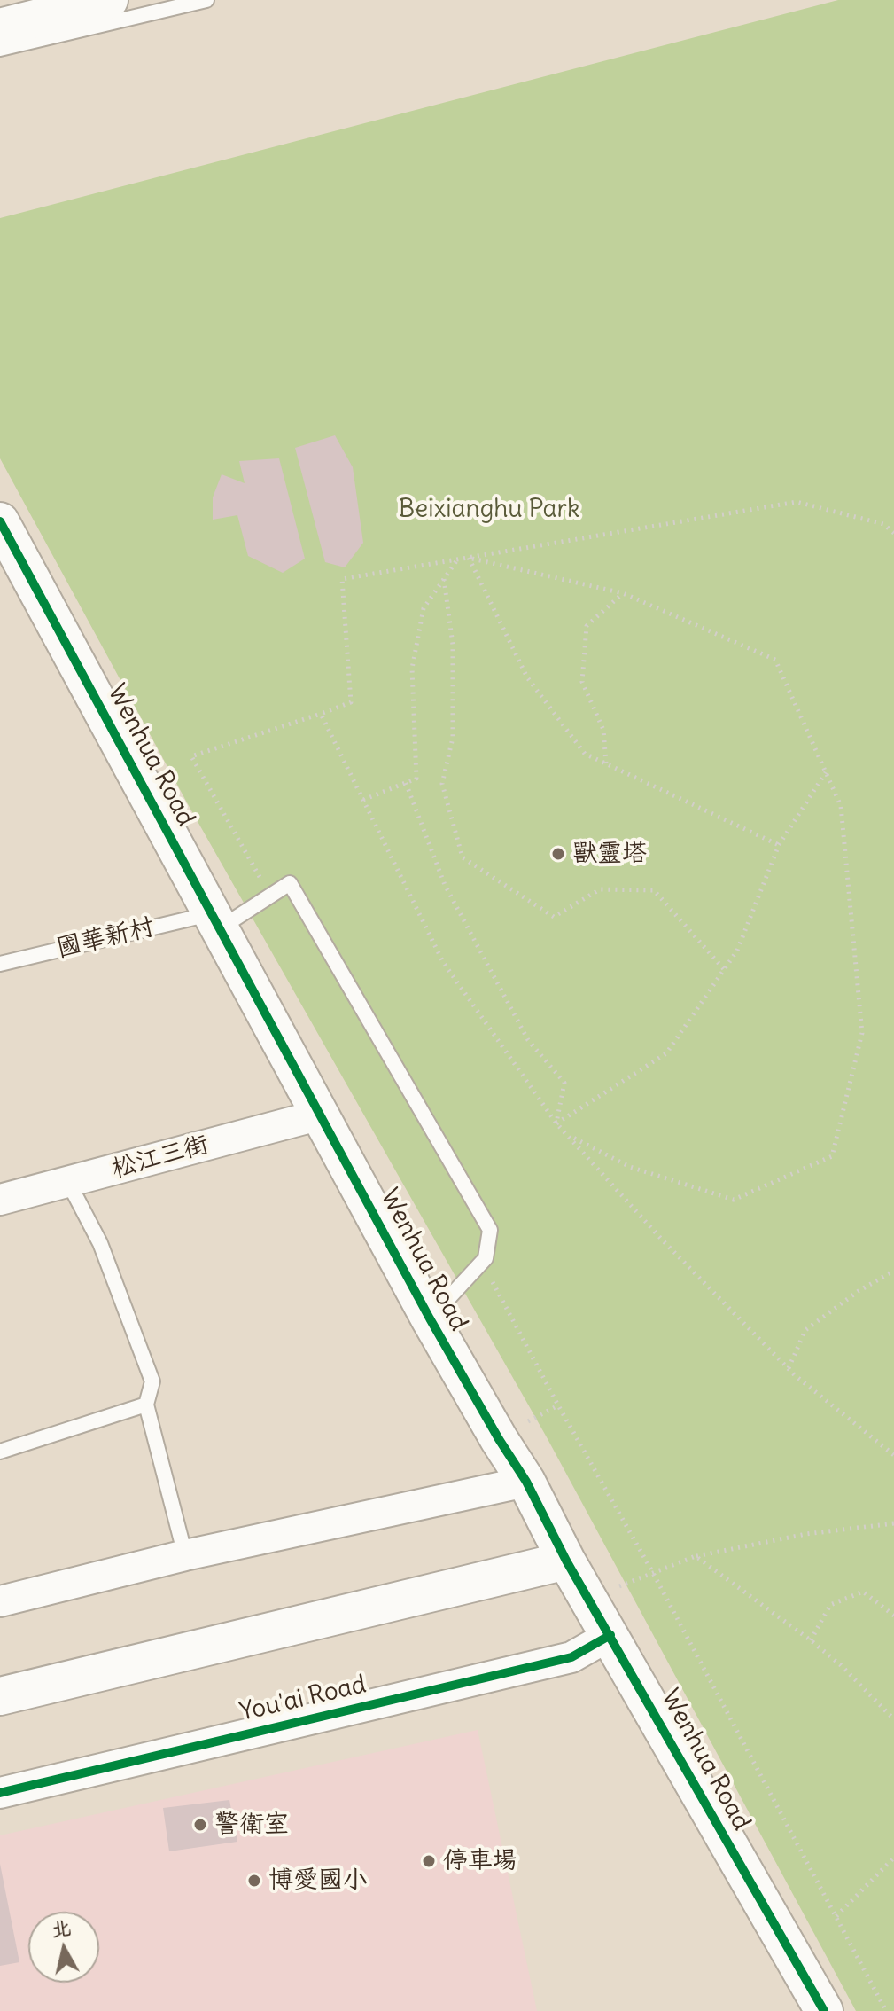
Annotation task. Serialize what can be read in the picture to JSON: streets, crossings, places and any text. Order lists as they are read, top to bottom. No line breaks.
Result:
{"streets":{"street":["Wenhua Road","松江三街","You'ai Road"],"lane":["國華新村"]},"crossings":[["Wenhua Road","國華新村"],["Wenhua Road","松江三街"],["Wenhua Road","You'ai Road"]],"parks":["Beixianghu Park"],"places":["獸靈塔","警衛室","停車場","博愛國小"],"north":"top"}
